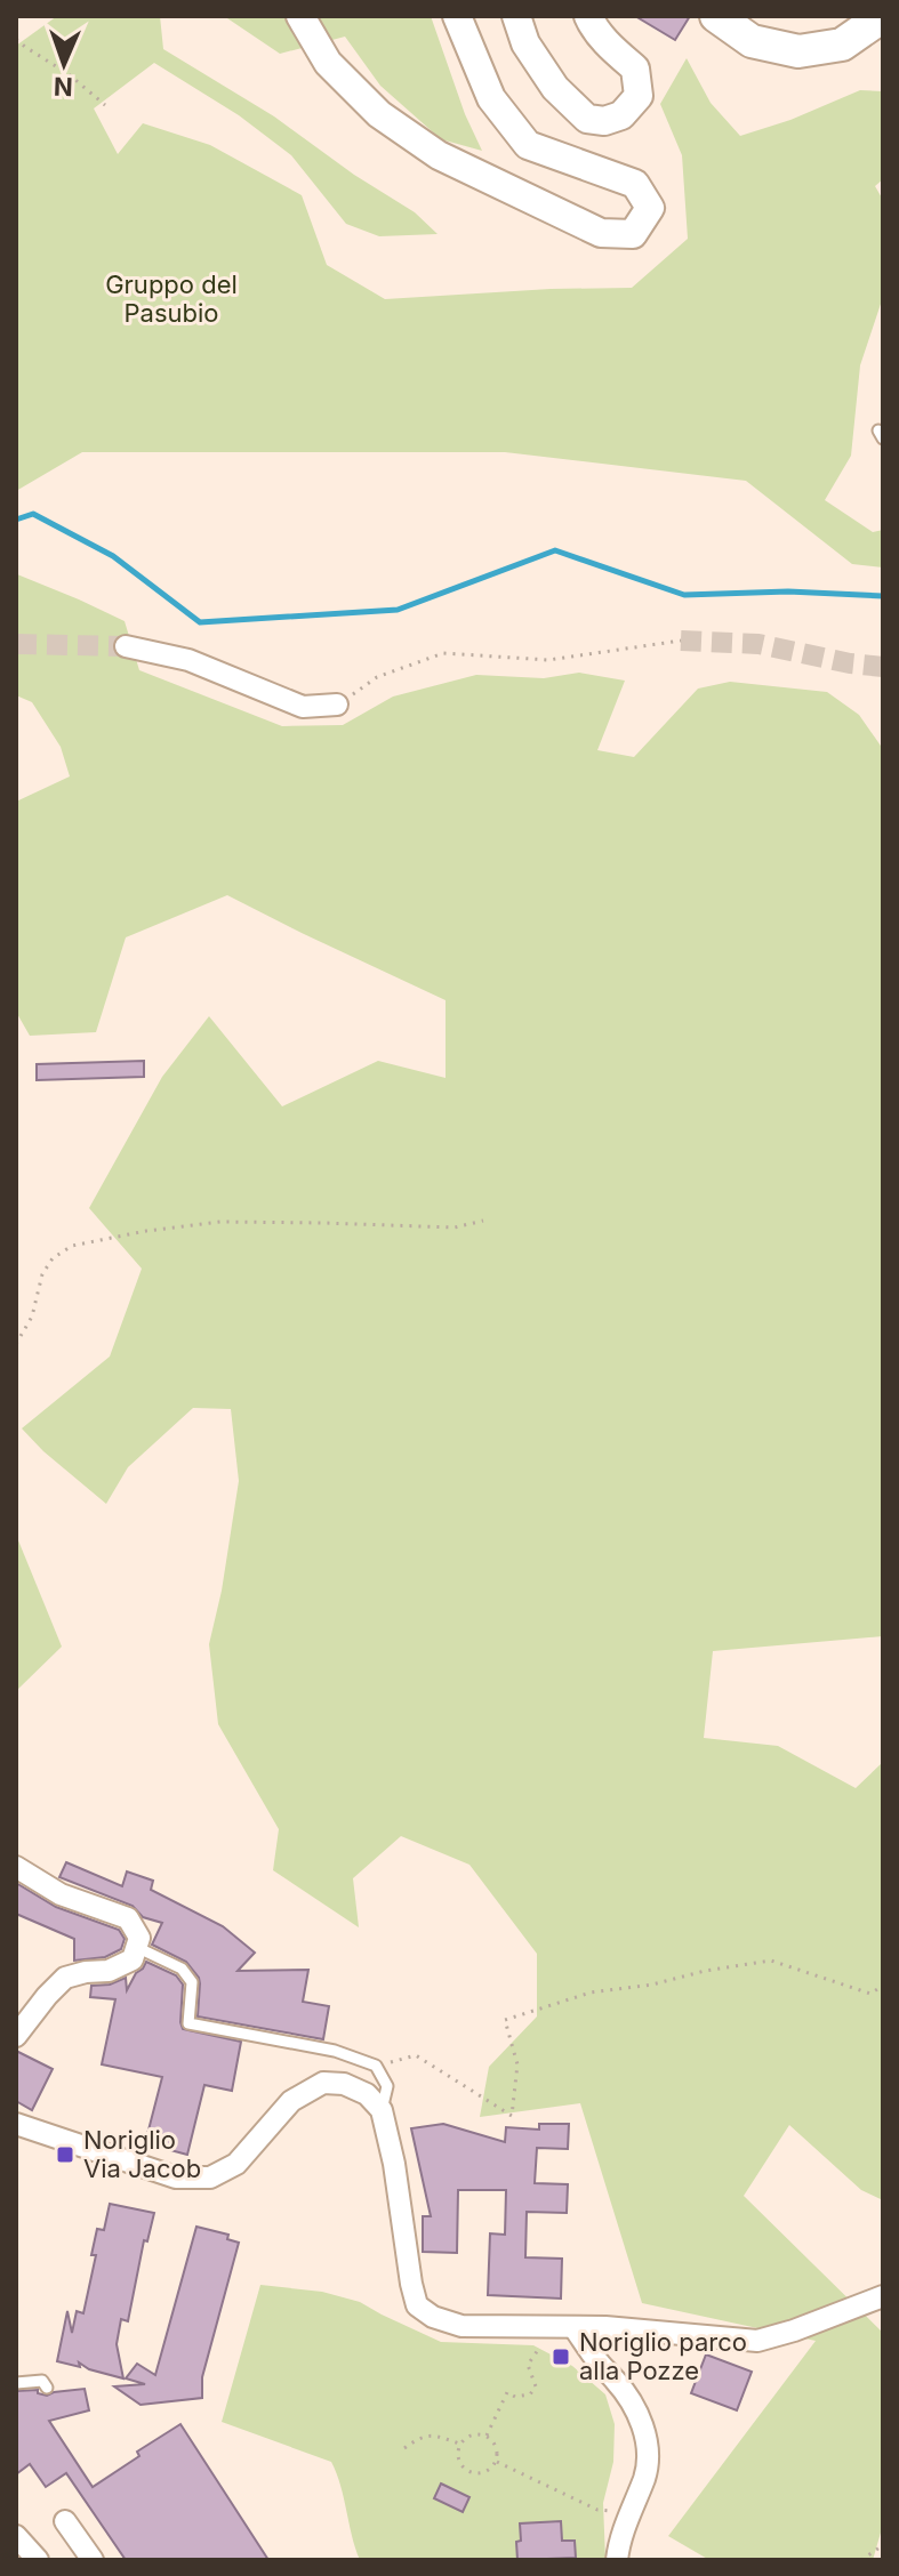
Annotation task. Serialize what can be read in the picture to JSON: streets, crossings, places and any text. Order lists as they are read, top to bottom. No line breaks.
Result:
{"parks":["Gruppo del Pasubio"],"places":{"transit":["Noriglio Via Jacob","Noriglio parco alla Pozze"]},"north":"bottom"}
